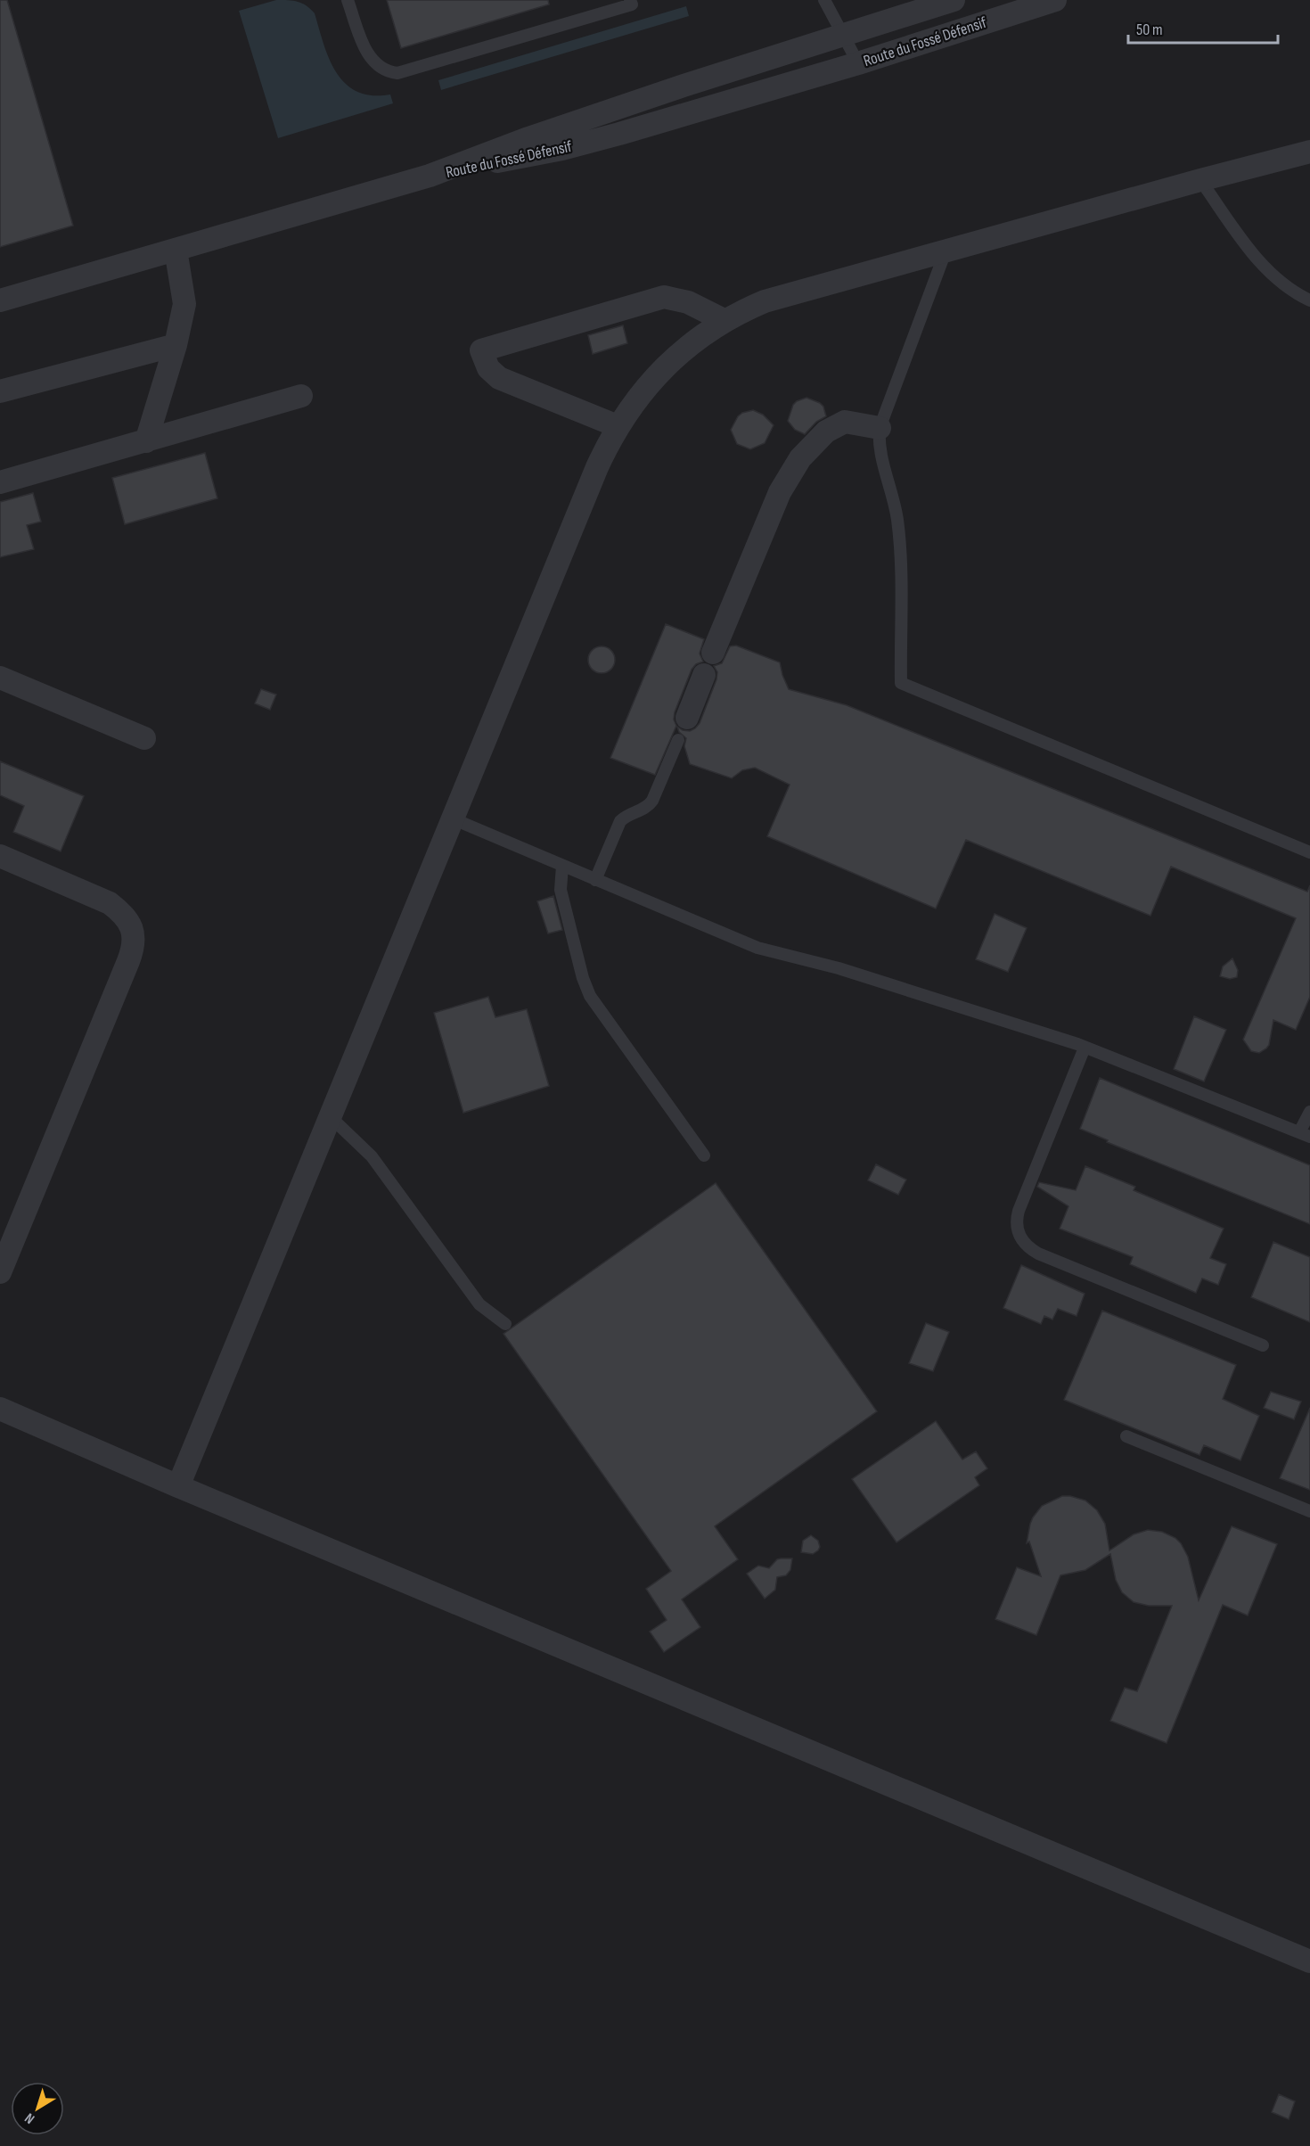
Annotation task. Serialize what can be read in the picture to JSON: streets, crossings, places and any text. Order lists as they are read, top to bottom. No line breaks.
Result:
{"streets":{"street":["Route du Fossé Défensif"]},"scale_bar":"50 m","north":"bottom left"}
